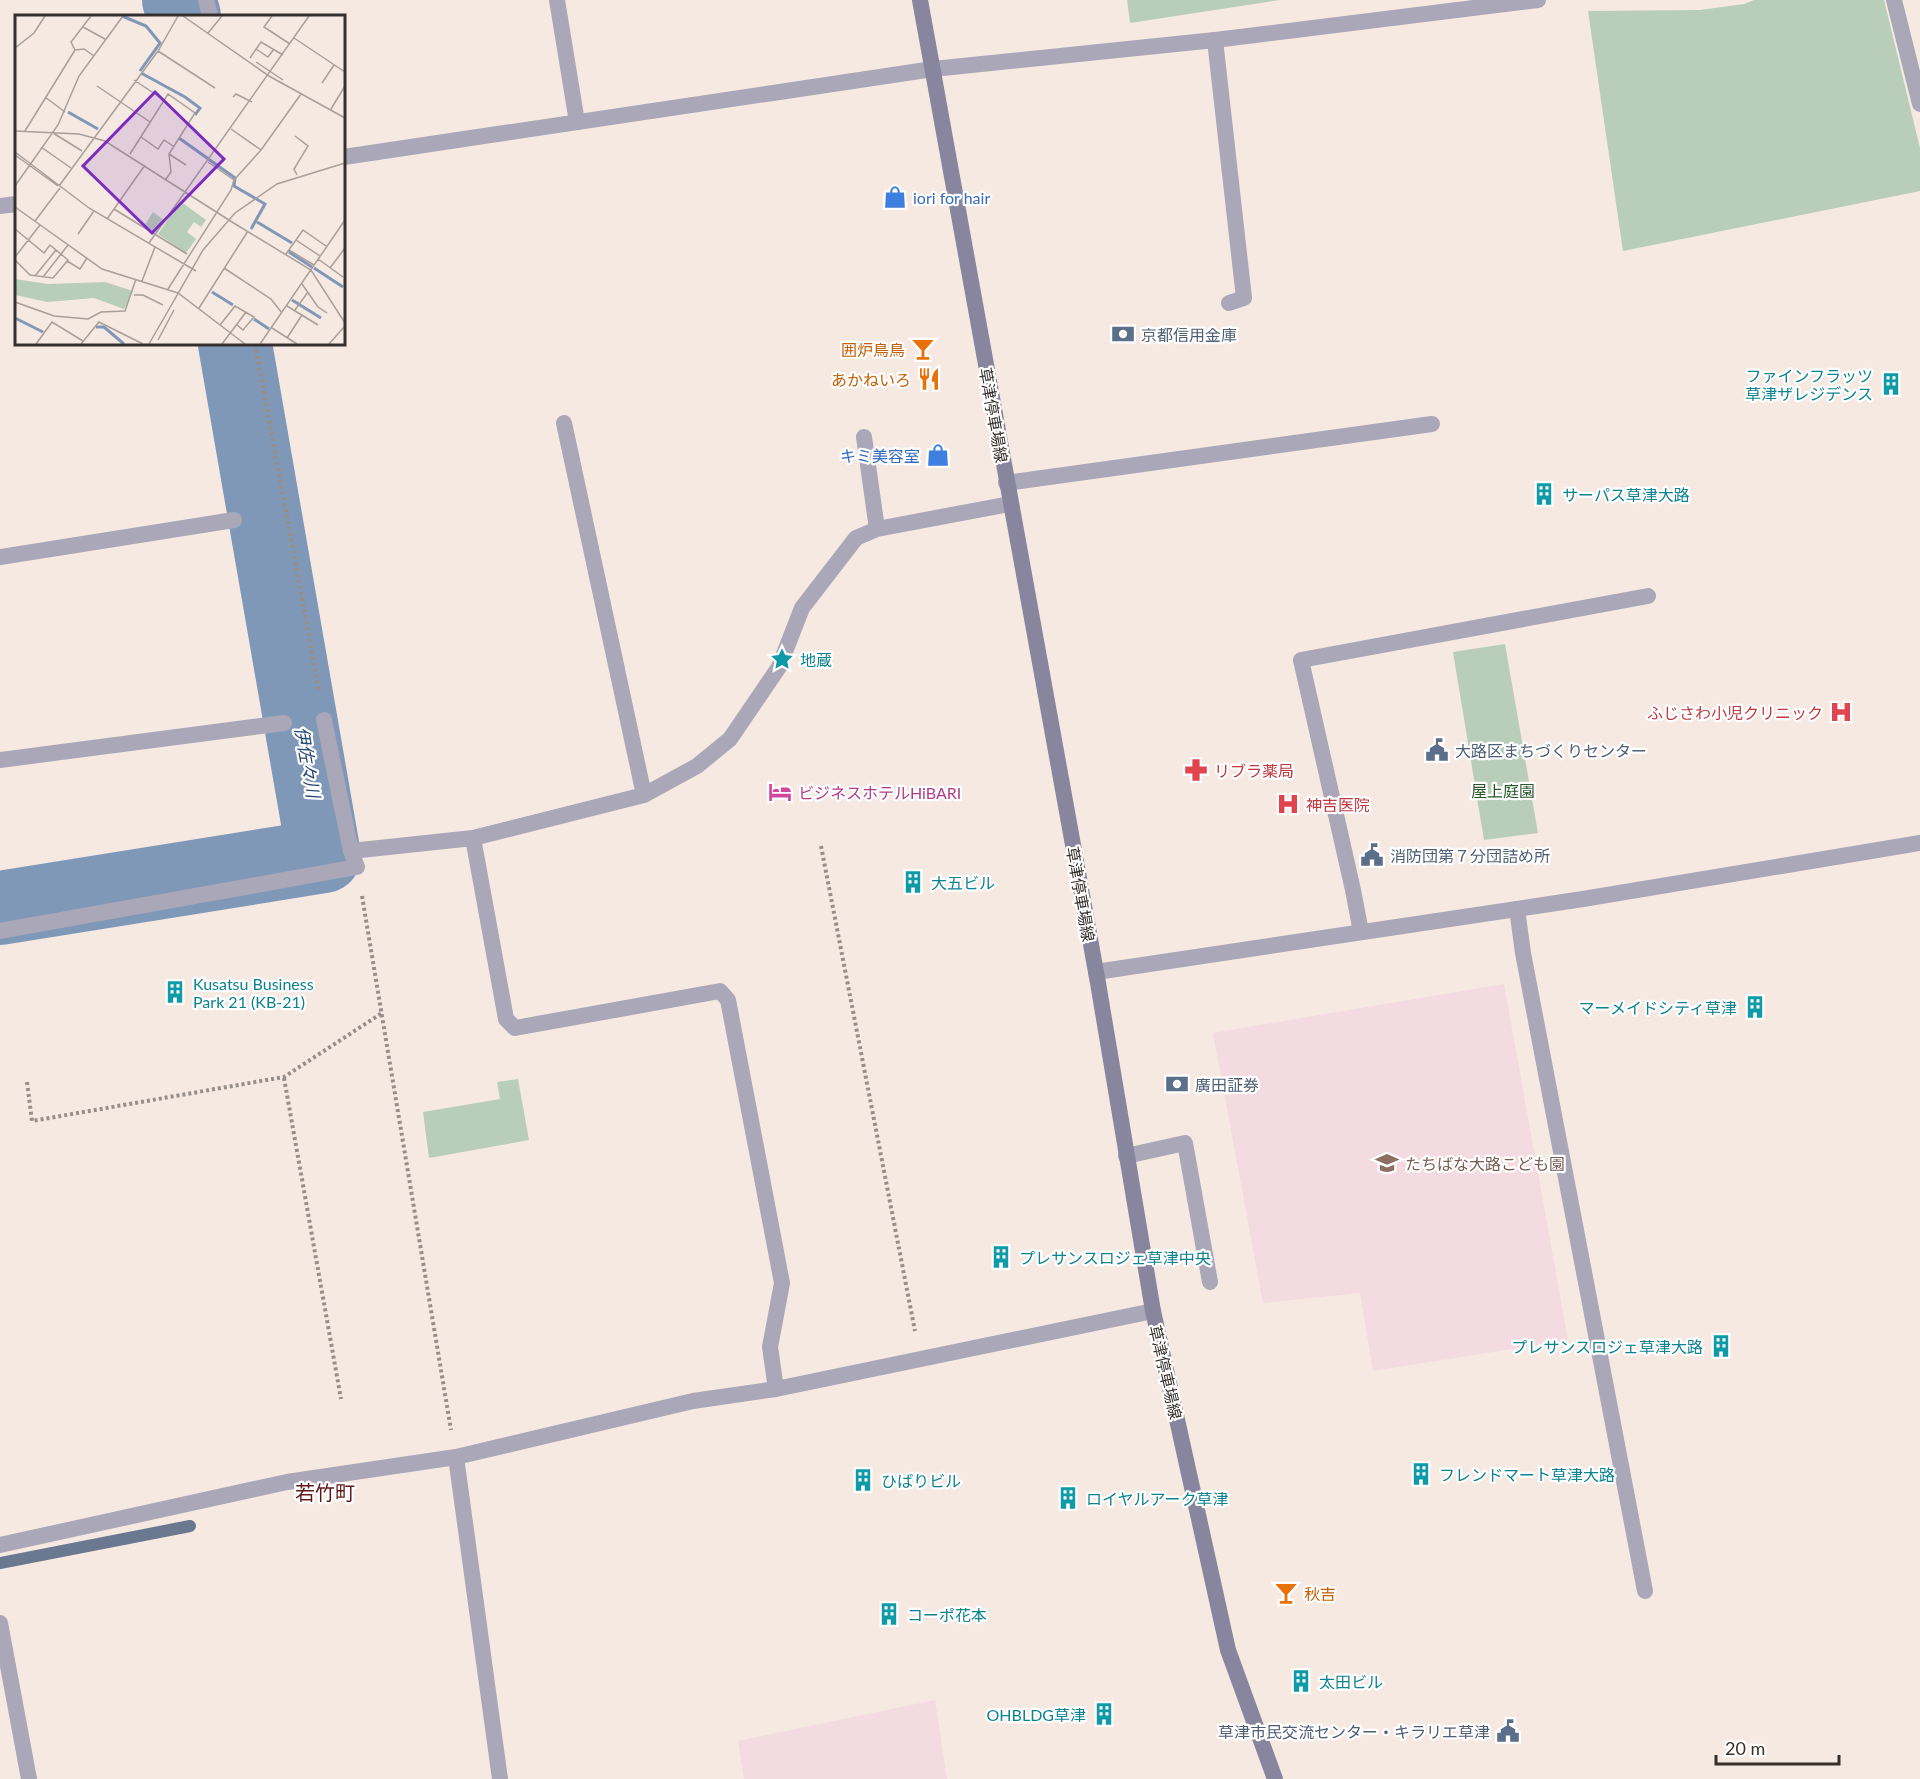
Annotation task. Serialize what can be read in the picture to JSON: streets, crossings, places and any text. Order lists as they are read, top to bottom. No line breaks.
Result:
{"streets":{"main road":["草津停車場線"]},"districts":["若竹町"],"water":["伊佐々川"],"parks":["屋上庭園"],"places":{"shop":["iori for hair","キミ美容室"],"bank":["京都信用金庫","廣田証券"],"bar":["囲炉鳥鳥","秋吉"],"restaurant":["あかねいろ"],"building":["ファインフラッツ 草津ザレジデンス","サーパス草津大路","大五ビル","Kusatsu Business Park 21 (KB-21)","マーメイドシティ草津","プレサンスロジェ草津中央","プレサンスロジェ草津大路","フレンドマート草津大路","ひばりビル","ロイヤルアーク草津","コーポ花本","太田ビル","OHBLDG草津"],"place":["地蔵"],"hospital":["ふじさわ小児クリニック","神吉医院"],"public building":["大路区まちづくりセンター","消防団第７分団詰め所","草津市民交流センター・キラリエ草津"],"pharmacy":["リブラ薬局"],"hotel":["ビジネスホテルHiBARI"],"school or university":["たちばな大路こども園"]},"scale_bar":"20 m"}
